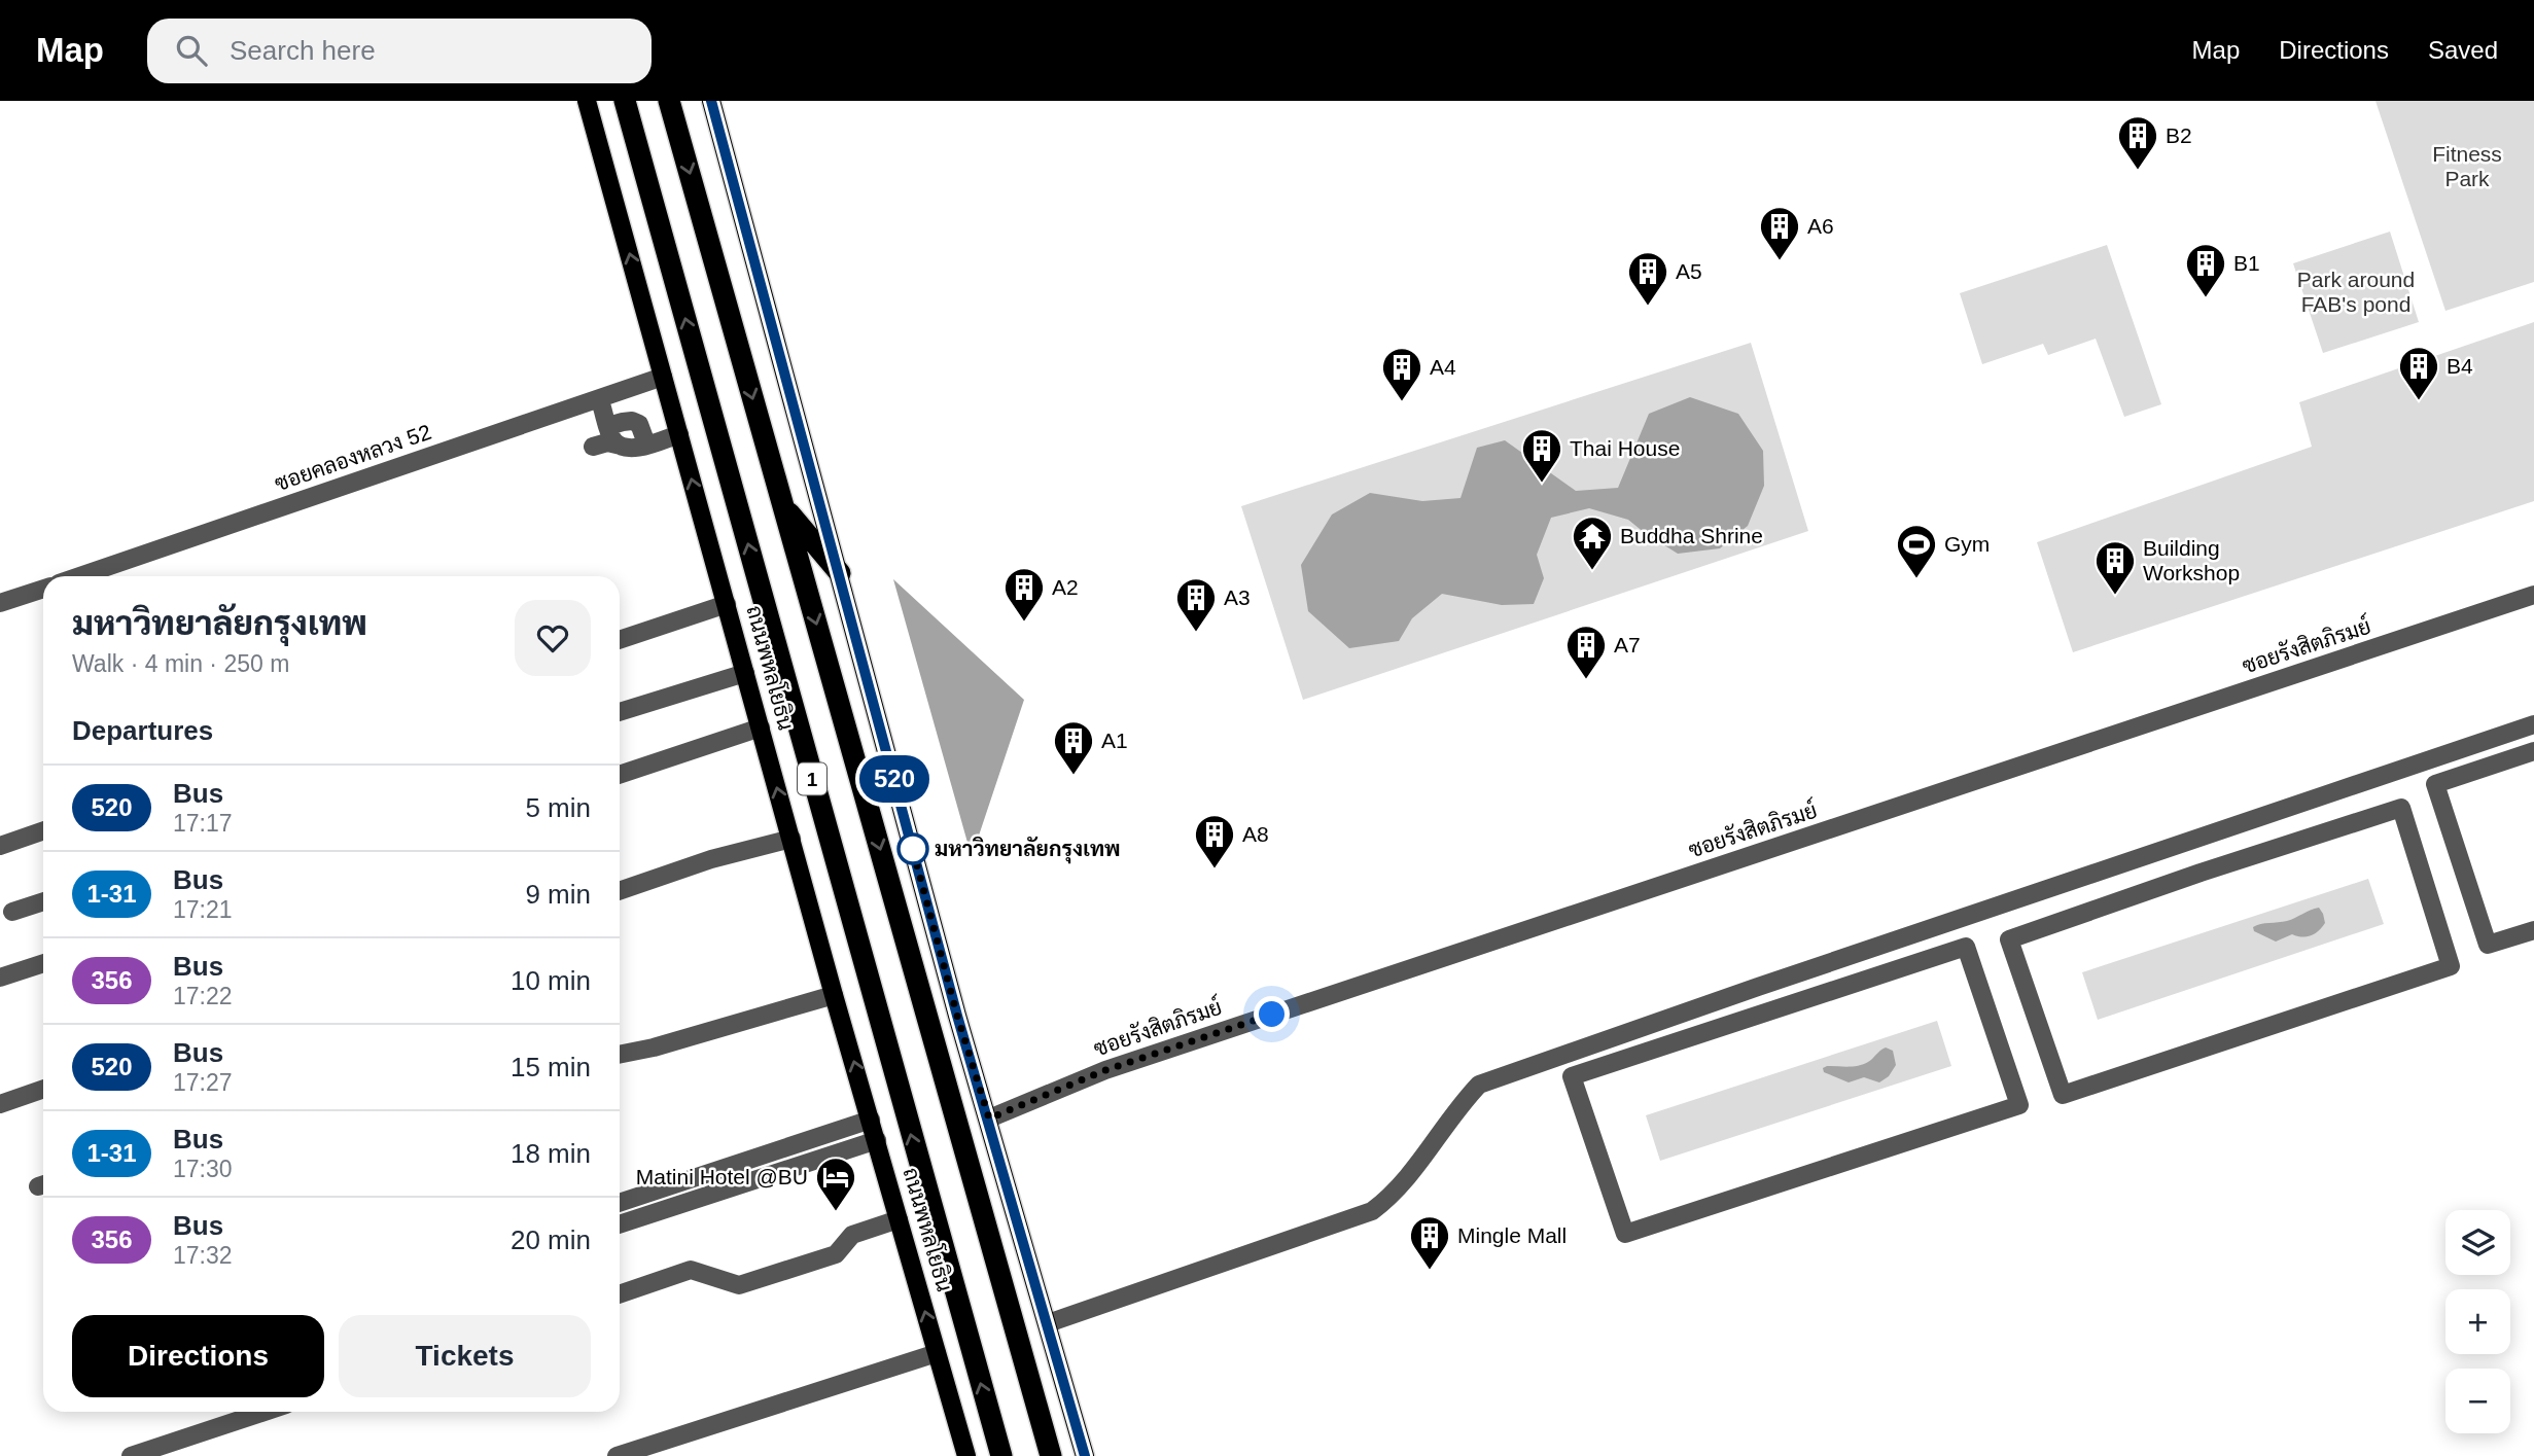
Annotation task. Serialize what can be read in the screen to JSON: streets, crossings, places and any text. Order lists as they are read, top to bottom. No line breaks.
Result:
{"streets":{"highway":["ถนนพหลโยธิน","1"],"street":["ซอยคลองหลวง 52","ซอยรังสิตภิรมย์"]},"crossings":[["ซอยคลองหลวง 52","ถนนพหลโยธิน"]],"parks":["Fitness Park","Park around FAB's pond"],"places":{"building":["B2","A6","B1","A5","B4","A4","Thai House","Building Workshop","A2","A3","A7","A1","A8","Mingle Mall"],"temple":["Buddha Shrine"],"sports":["Gym"],"other":["มหาวิทยาลัยกรุงเทพ"],"hotel":["Matini Hotel @BU"]},"lines":["bus line 520"],"page":{"header":"Map","search":"Search here","nav":["Map","Directions","Saved"],"on_map":"520","heading":[["มหาวิทยาลัยกรุงเทพ","Walk · 4 min · 250 m"],"Departures"],"list":[{"mark":"520","name":"Bus","note":"17:17","value":"5 min"},{"mark":"1-31","name":"Bus","note":"17:21","value":"9 min"},{"mark":"356","name":"Bus","note":"17:22","value":"10 min"},{"mark":"520","name":"Bus","note":"17:27","value":"15 min"},{"mark":"1-31","name":"Bus","note":"17:30","value":"18 min"},{"mark":"356","name":"Bus","note":"17:32","value":"20 min"}],"map_buttons":["+","−"],"buttons":["Directions","Tickets"]}}
